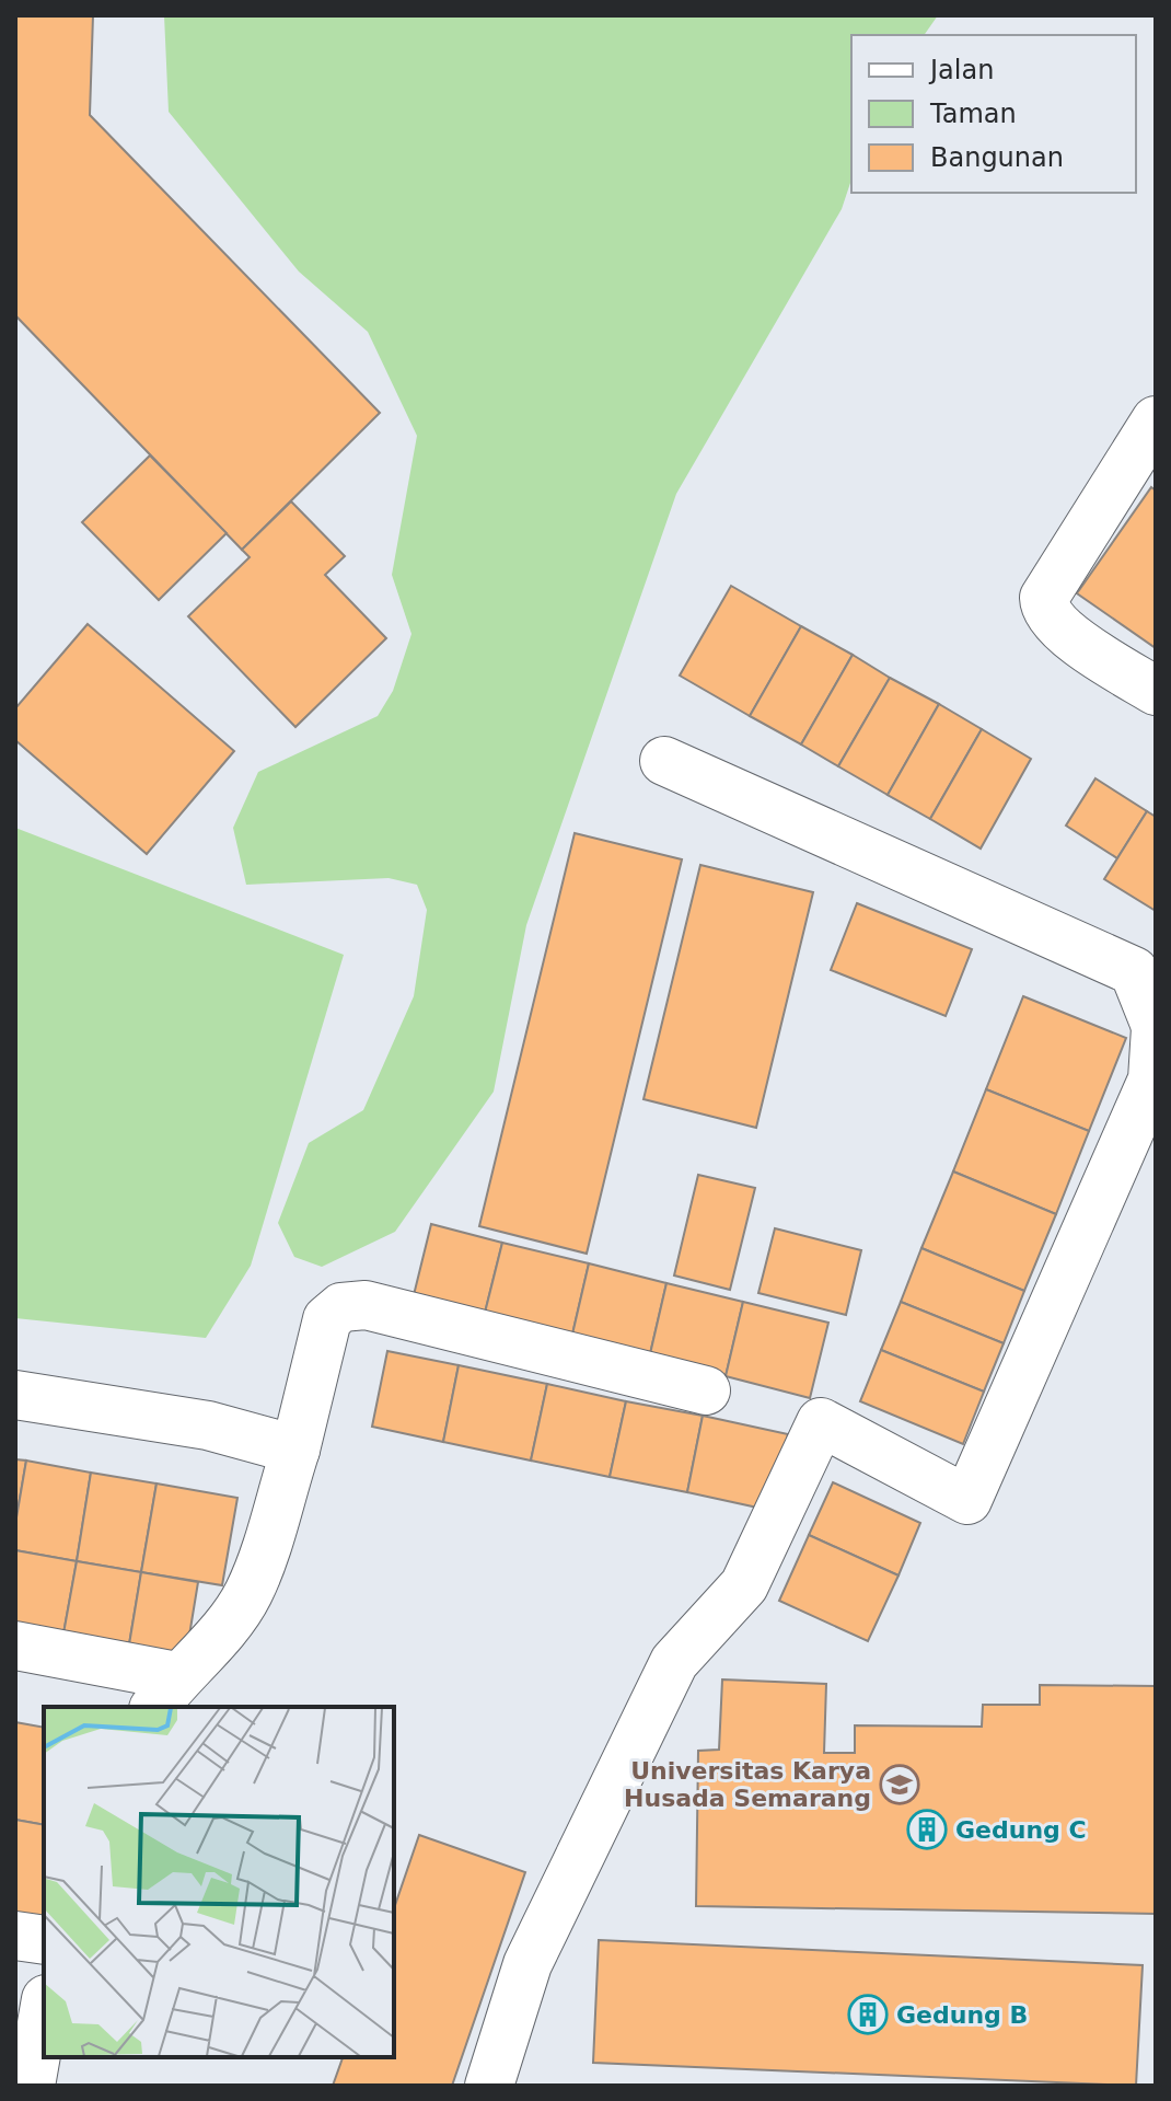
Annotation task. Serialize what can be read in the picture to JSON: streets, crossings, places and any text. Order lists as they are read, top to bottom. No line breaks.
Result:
{"places":{"school or university":["Universitas Karya Husada Semarang"],"building":["Gedung C","Gedung B"]},"legend":["Jalan","Taman","Bangunan"]}
